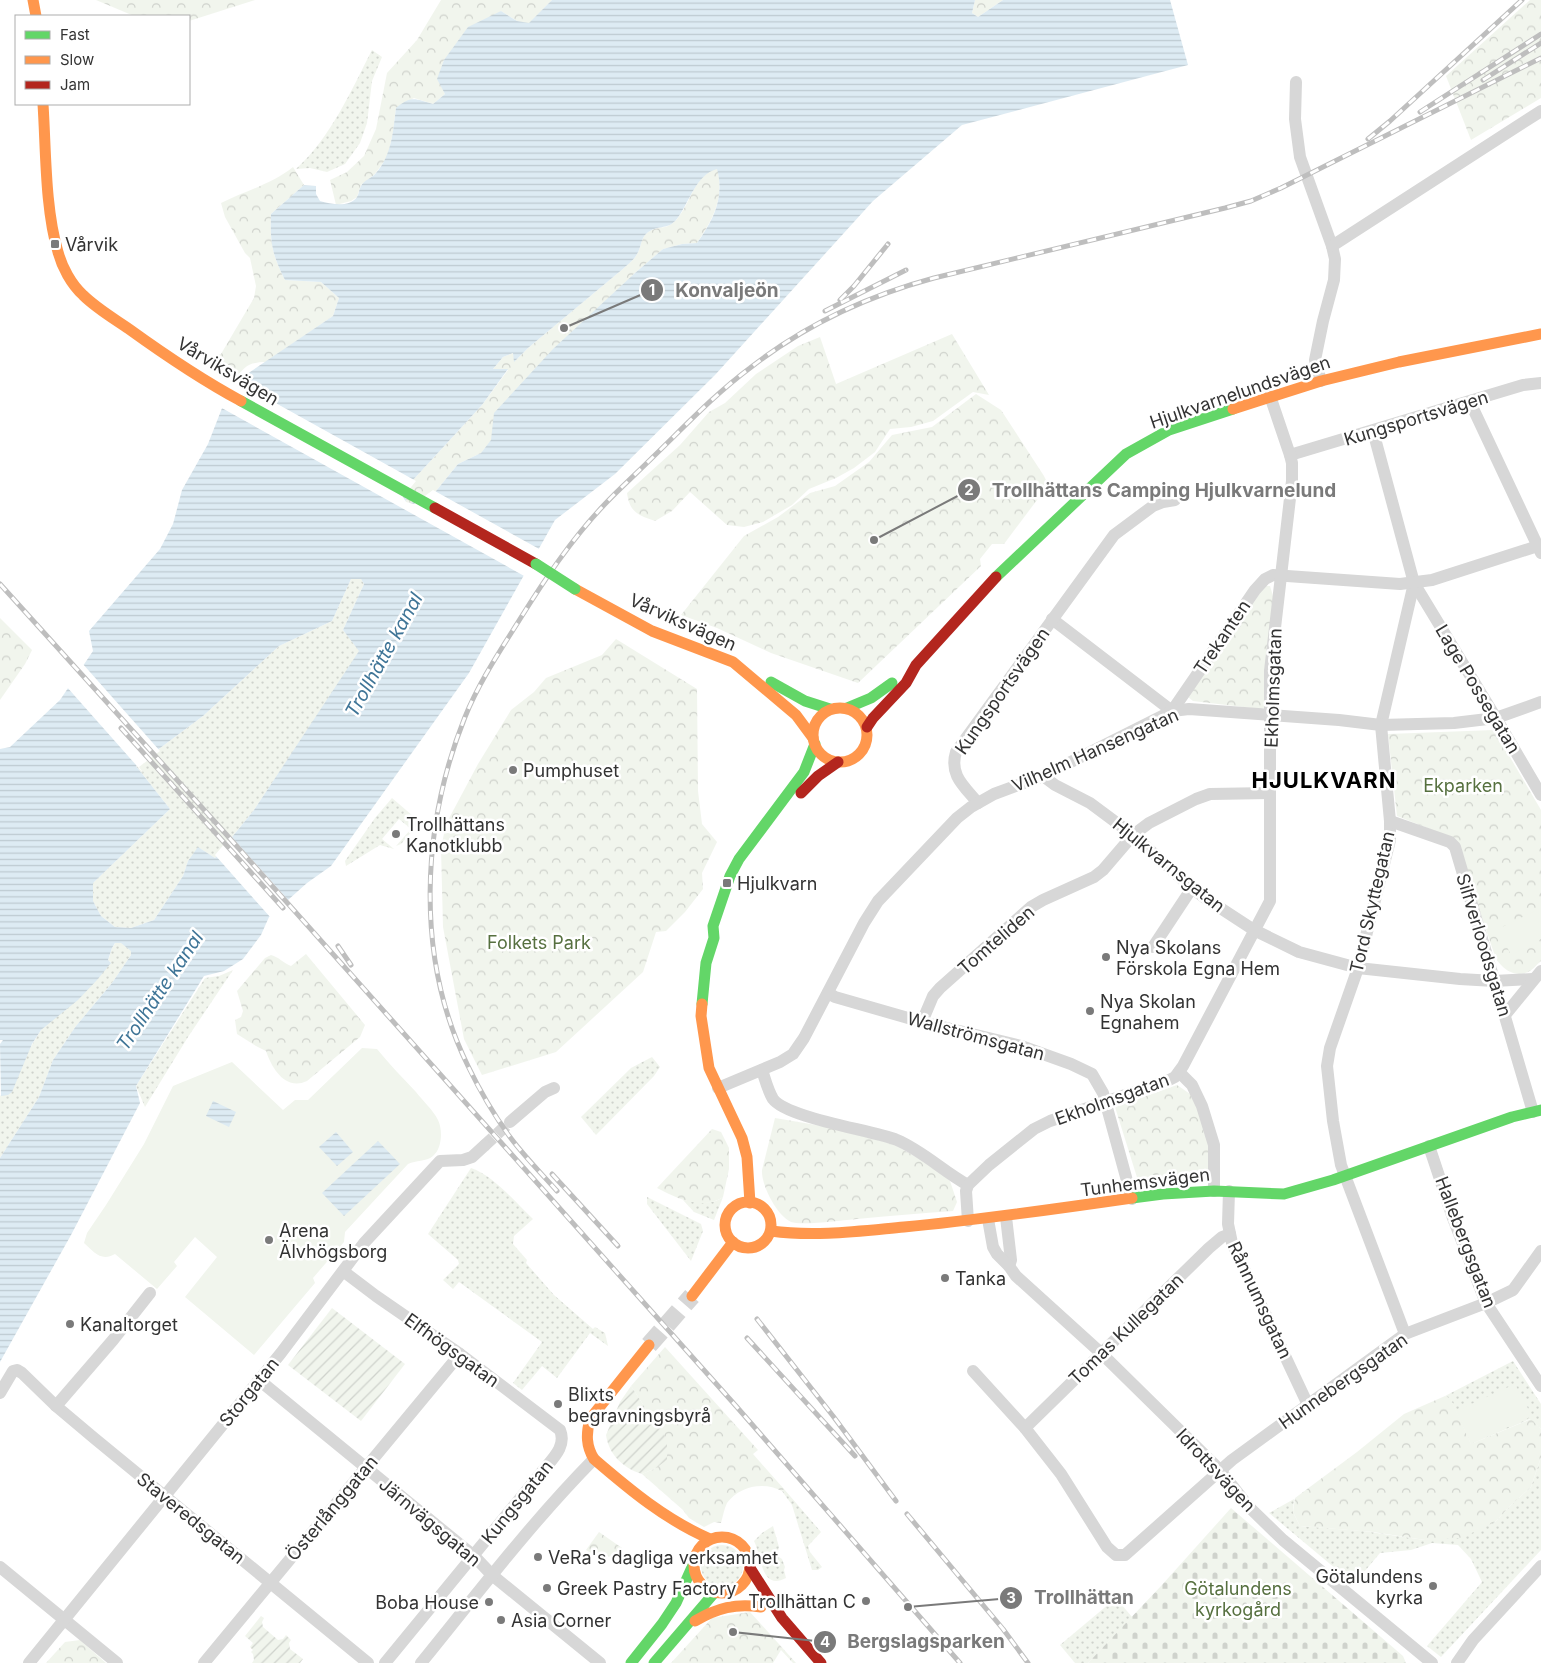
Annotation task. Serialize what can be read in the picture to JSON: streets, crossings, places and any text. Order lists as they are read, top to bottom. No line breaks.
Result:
{"streets":{"street":["Vårviksvägen","Hjulkvarnelundsvägen","Kungsportsvägen","Trekanten","Ekholmsgatan","Lage Possegatan","Vilhelm Hansengatan","Hjulkvarnsgatan","Tord Skyttegatan","Tomteliden","Silfverloodsgatan","Wallströmsgatan","Tunhemsvägen","Hallebergsgatan","Rånnumsgatan","Tomas Kullegatan","Elfhögsgatan","Hunnebergsgatan","Storgatan","Idrottsvägen","Kungsgatan","Österlånggatan","Staveredsgatan","Järnvägsgatan"]},"crossings":[["Vårviksvägen","Hjulkvarnelundsvägen"],["Hjulkvarnelundsvägen","Ekholmsgatan"],["Kungsportsvägen","Ekholmsgatan"],["Kungsportsvägen","Vilhelm Hansengatan"],["Kungsportsvägen","Tord Skyttegatan"],["Trekanten","Ekholmsgatan"],["Trekanten","Vilhelm Hansengatan"],["Ekholmsgatan","Vilhelm Hansengatan"],["Ekholmsgatan","Hjulkvarnsgatan"],["Ekholmsgatan","Tomteliden"],["Ekholmsgatan","Wallströmsgatan"],["Lage Possegatan","Vilhelm Hansengatan"],["Lage Possegatan","Tord Skyttegatan"],["Vilhelm Hansengatan","Hjulkvarnsgatan"],["Vilhelm Hansengatan","Tord Skyttegatan"],["Hjulkvarnsgatan","Tord Skyttegatan"],["Hjulkvarnsgatan","Tomteliden"],["Hjulkvarnsgatan","Silfverloodsgatan"],["Tord Skyttegatan","Silfverloodsgatan"],["Tord Skyttegatan","Tunhemsvägen"],["Tord Skyttegatan","Hunnebergsgatan"],["Tomteliden","Wallströmsgatan"],["Silfverloodsgatan","Tunhemsvägen"],["Wallströmsgatan","Tunhemsvägen"],["Tunhemsvägen","Hallebergsgatan"],["Tunhemsvägen","Rånnumsgatan"],["Tunhemsvägen","Idrottsvägen"],["Hallebergsgatan","Hunnebergsgatan"],["Rånnumsgatan","Tomas Kullegatan"],["Rånnumsgatan","Hunnebergsgatan"],["Tomas Kullegatan","Hunnebergsgatan"],["Tomas Kullegatan","Idrottsvägen"],["Elfhögsgatan","Storgatan"],["Elfhögsgatan","Kungsgatan"],["Elfhögsgatan","Österlånggatan"],["Hunnebergsgatan","Idrottsvägen"],["Storgatan","Staveredsgatan"],["Storgatan","Järnvägsgatan"],["Kungsgatan","Järnvägsgatan"],["Österlånggatan","Staveredsgatan"],["Österlånggatan","Järnvägsgatan"]],"districts":["HJULKVARN"],"water":["Trollhätte kanal"],"parks":["Ekparken","Folkets Park","Götalundens kyrkogård"],"places":{"transit":["Vårvik","Hjulkvarn"],"other":["Konvaljeön","Trollhättans Camping Hjulkvarnelund","Pumphuset","Trollhättans Kanotklubb","Nya Skolans Förskola Egna Hem","Nya Skolan Egnahem","Arena Älvhögsborg","Tanka","Kanaltorget","Blixts begravningsbyrå","VeRa's dagliga verksamhet","Götalundens kyrka","Greek Pastry Factory","Trollhättan C","Boba House","Trollhättan","Asia Corner","Bergslagsparken"]},"legend":["Fast","Slow","Jam"]}
